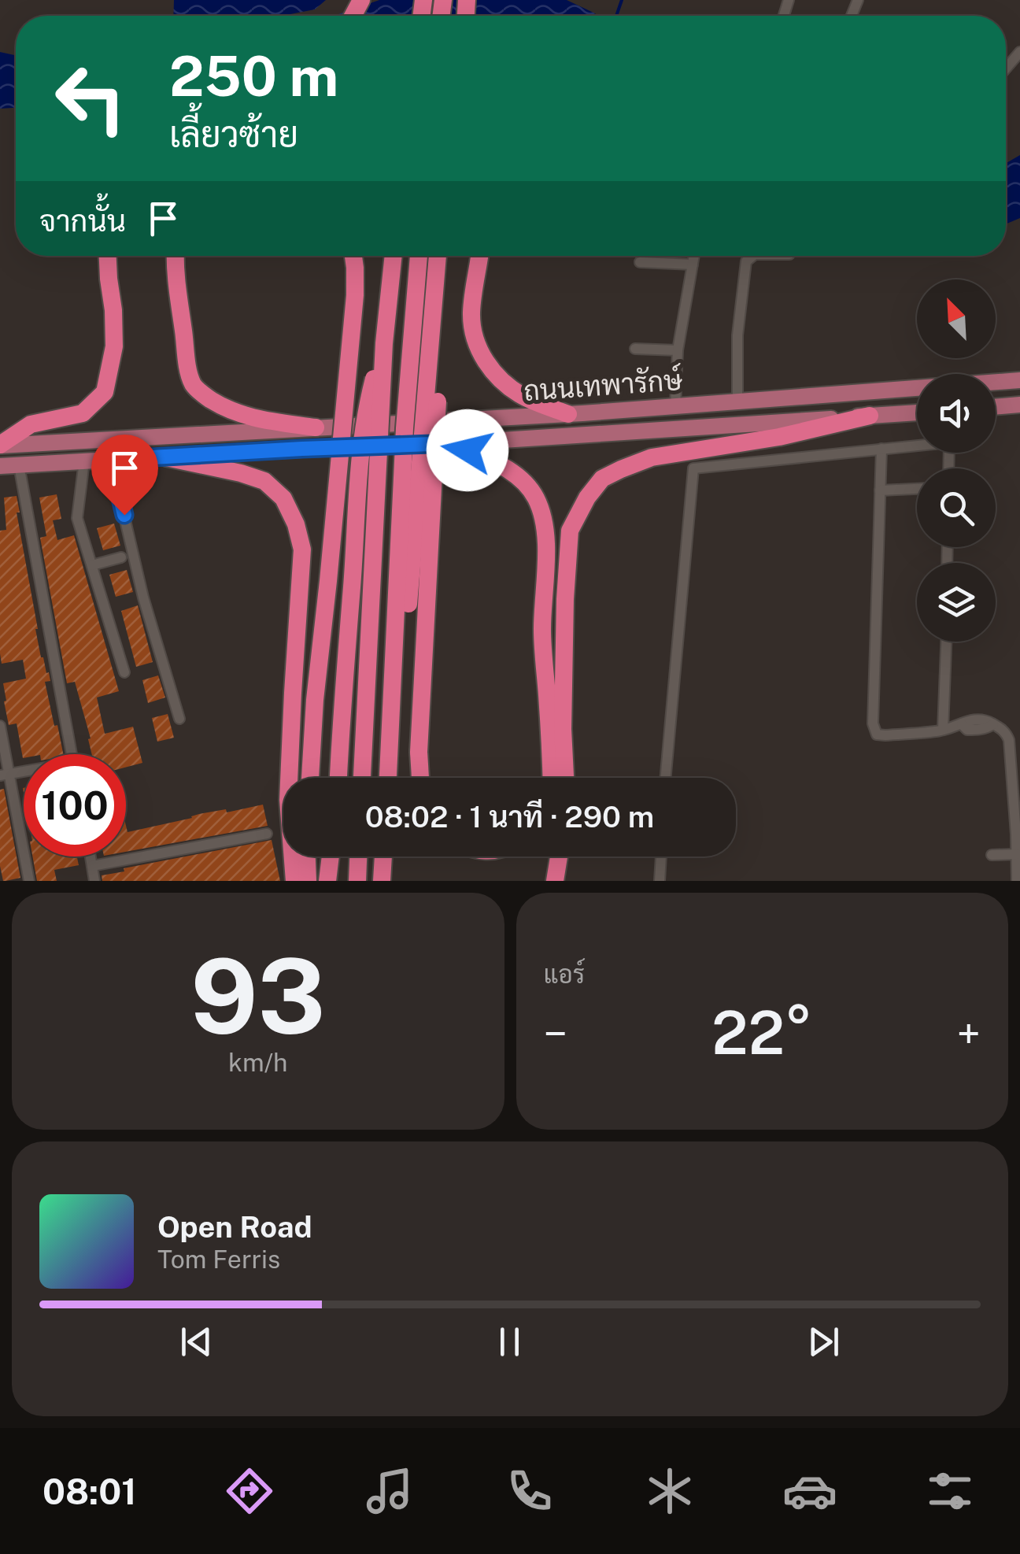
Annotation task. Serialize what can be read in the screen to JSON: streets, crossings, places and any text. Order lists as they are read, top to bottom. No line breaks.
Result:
{"streets":{"main road":["ถนนเทพารักษ์"]},"north":"top left","page":{"turn":["250 m","เลี้ยวซ้าย"],"then":"จากนั้น","limit":"100","trip":"08:02 · 1 นาที · 290 m","tile":[["93","km/h"],"แอร์"],"heat":["−","22°","+"],"song":["Open Road","Tom Ferris"],"tabs":"08:01"}}
